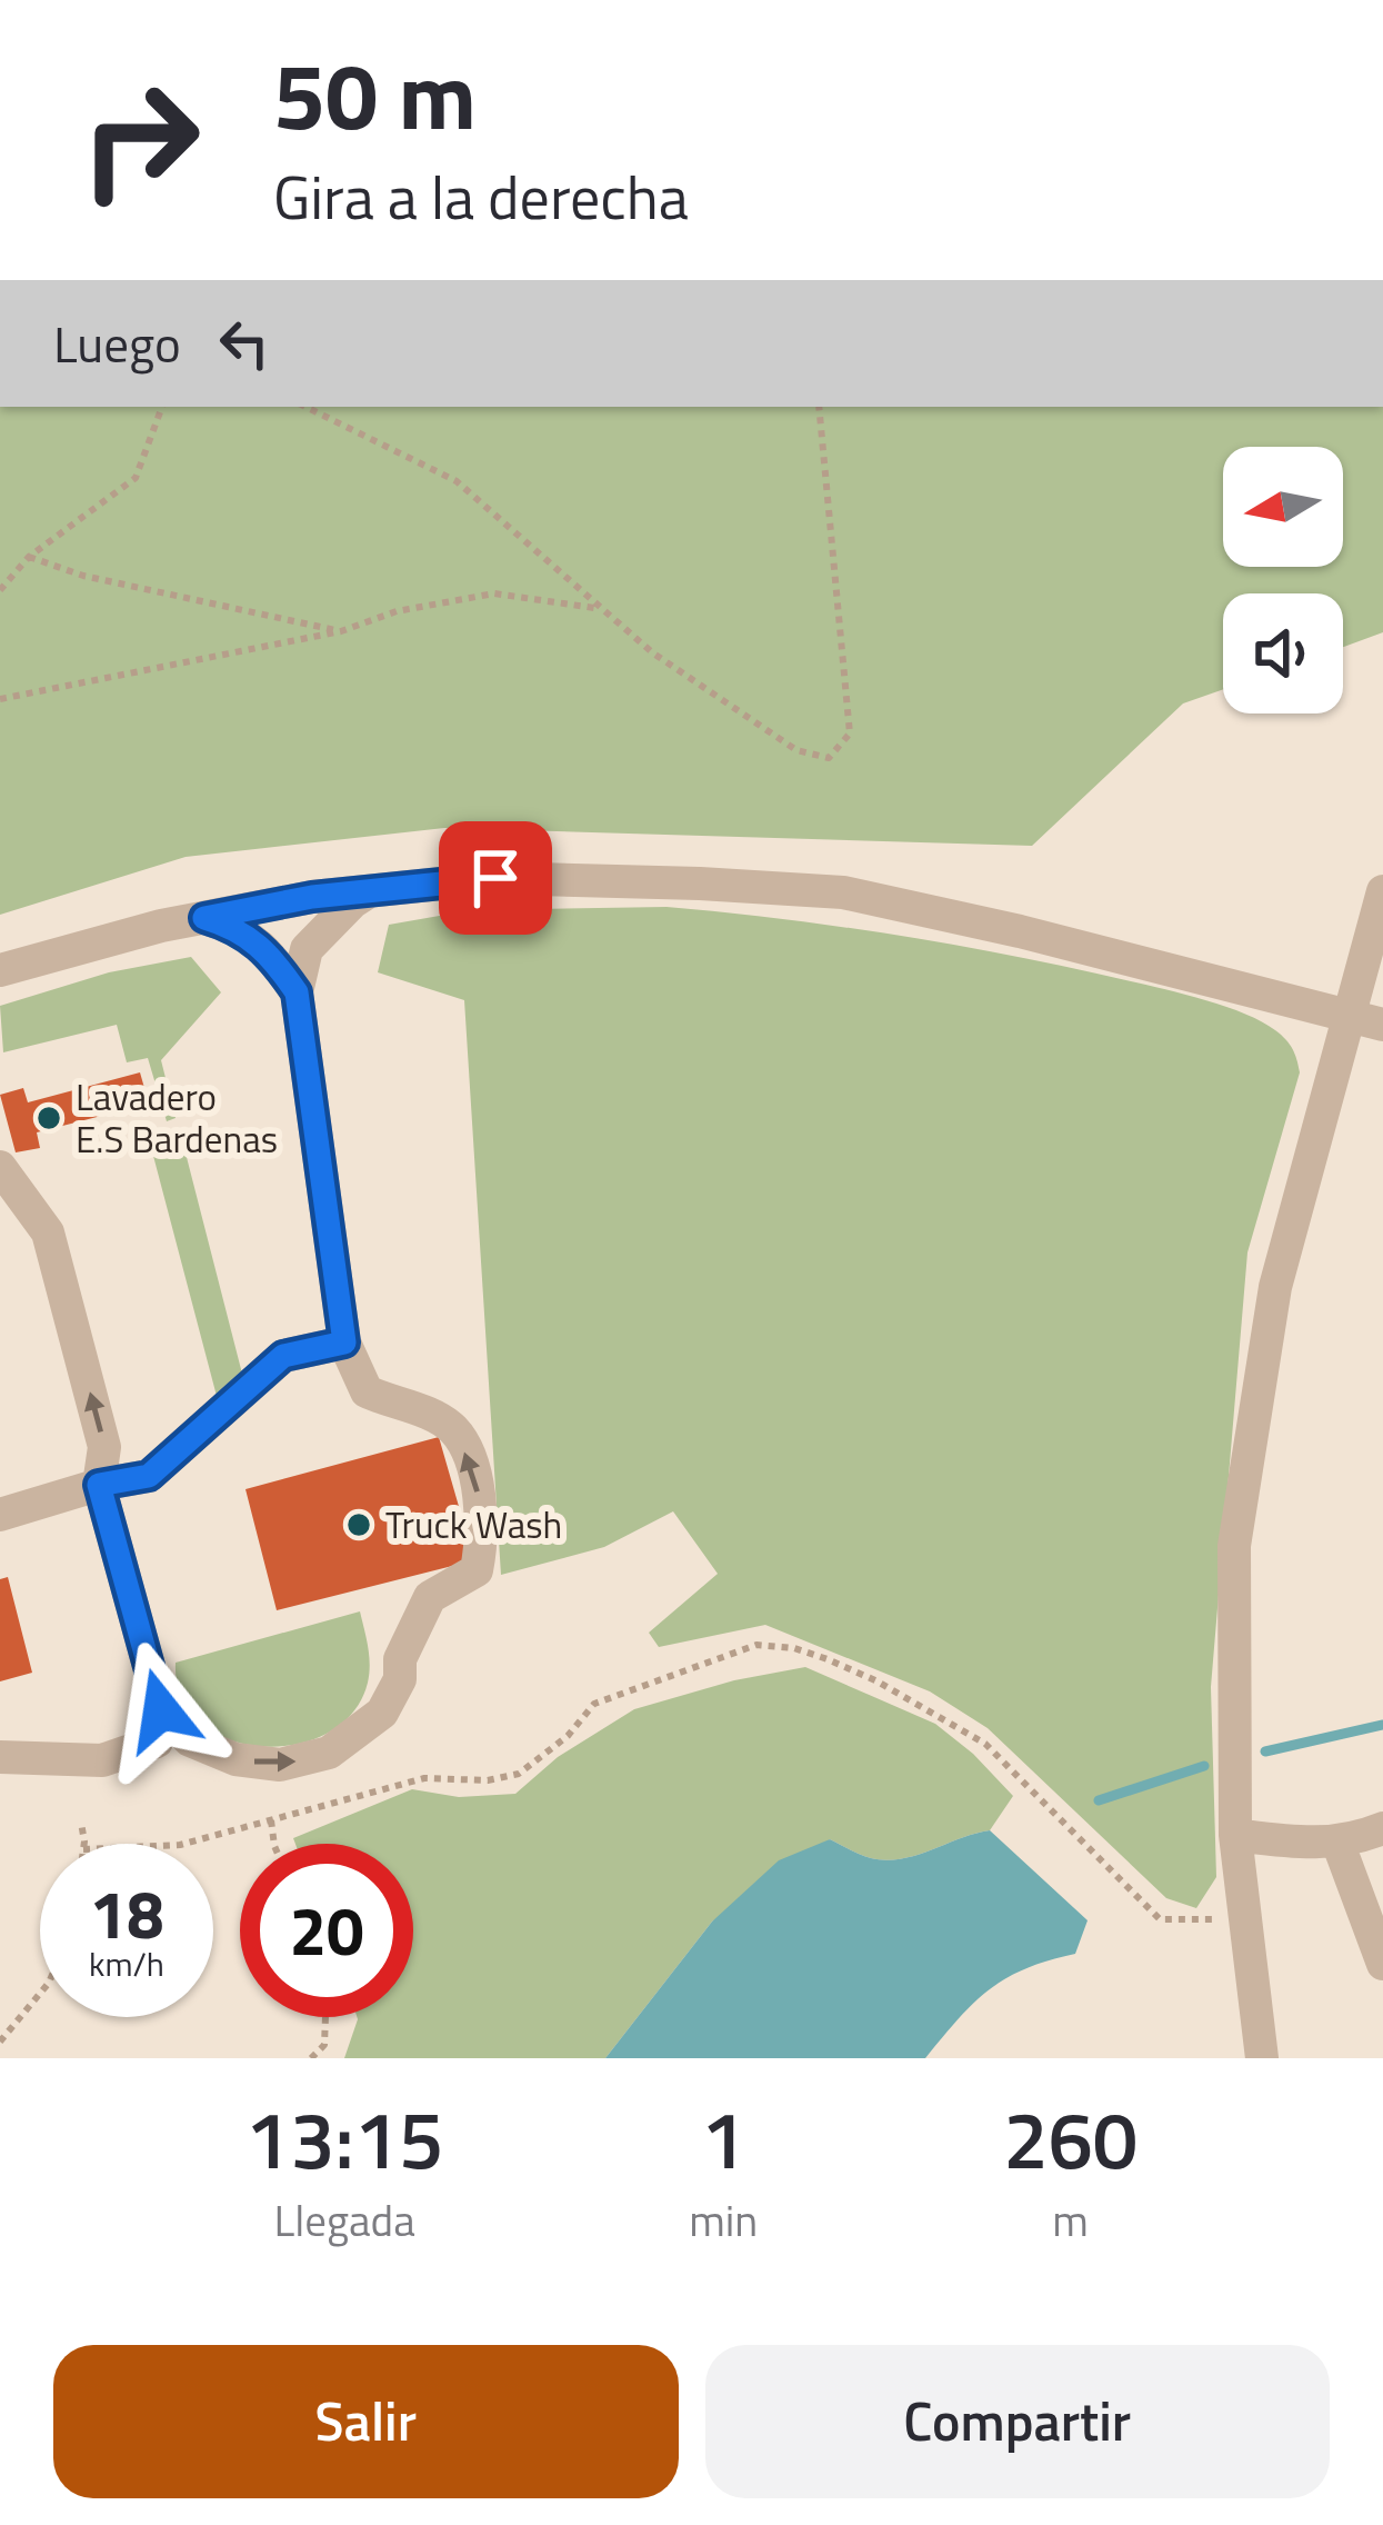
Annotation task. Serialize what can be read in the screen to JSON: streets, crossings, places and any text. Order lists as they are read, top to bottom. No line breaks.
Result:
{"places":["Lavadero E.S Bardenas","Truck Wash"],"north":"left","page":{"turn":["50 m","Gira a la derecha"],"then":"Luego","speed":"18 km/h","limit":"20","eta":["13:15","Llegada","1","min","260","m"],"buttons":["Salir","Compartir"]}}
